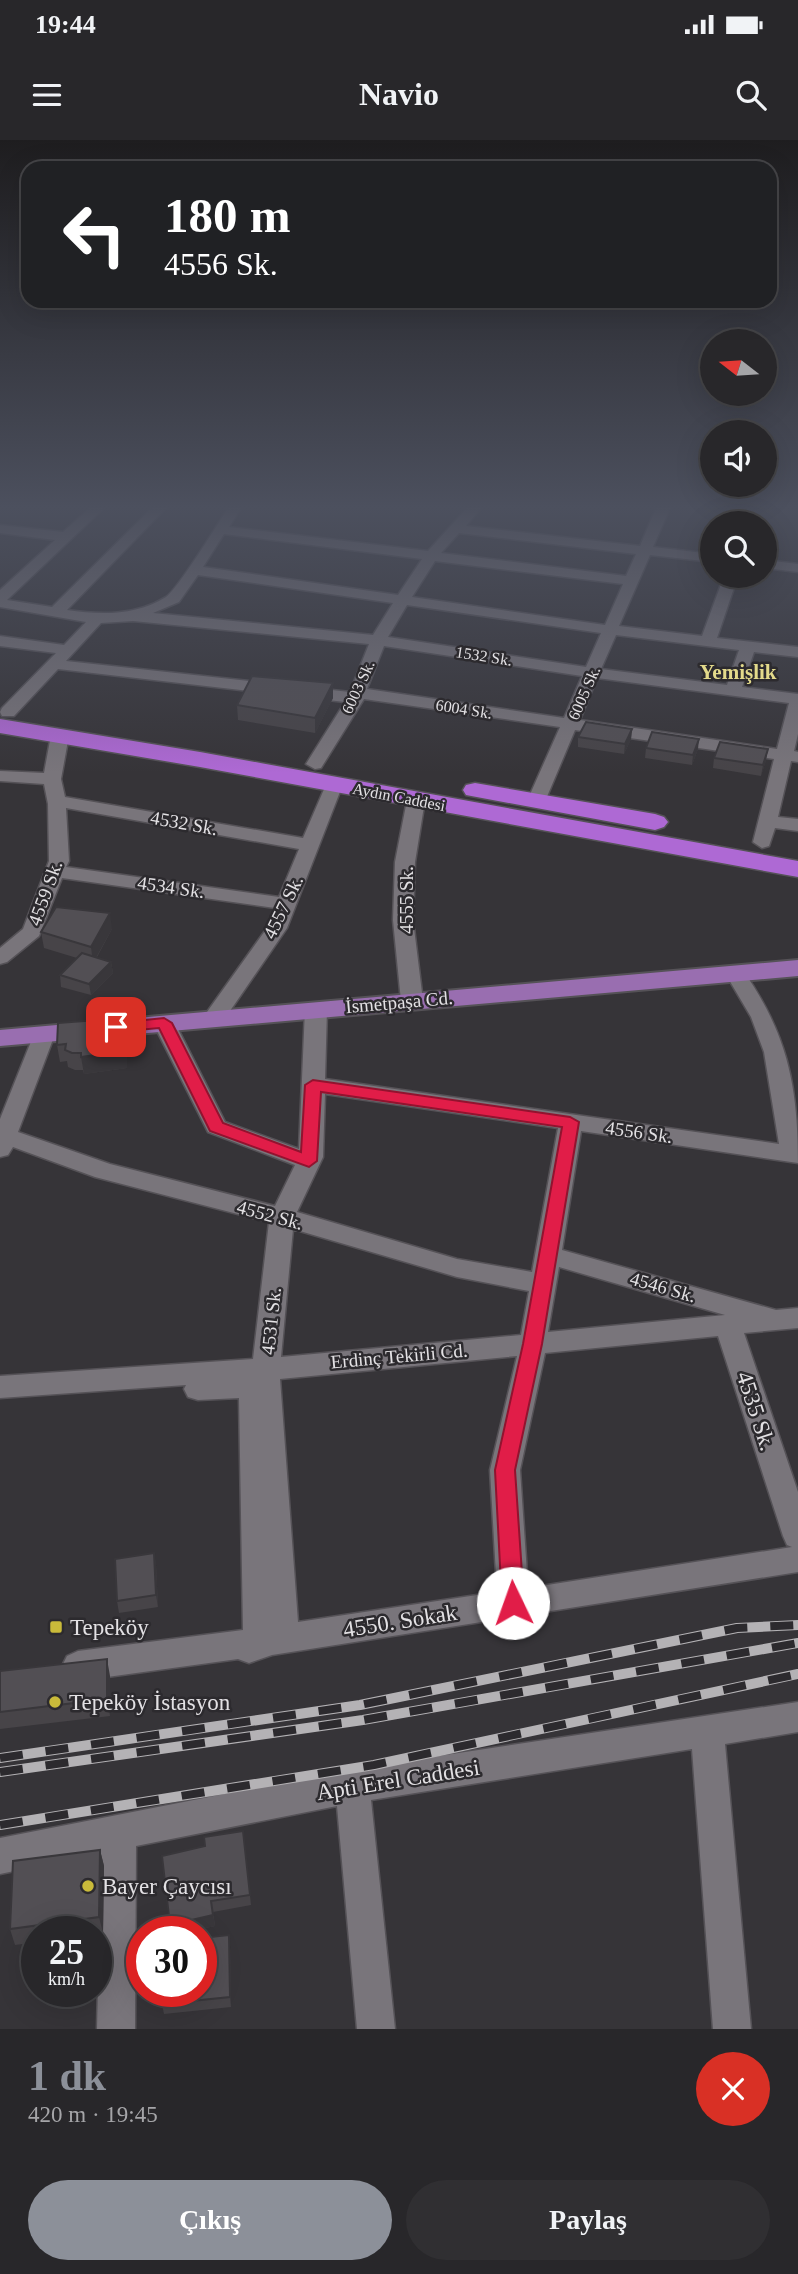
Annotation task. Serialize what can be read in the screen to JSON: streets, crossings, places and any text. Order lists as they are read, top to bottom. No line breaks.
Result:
{"streets":{"highway":["Aydın Caddesi"],"main road":["İsmetpaşa Cd."],"street":["1532 Sk.","6003 Sk.","6005 Sk.","6004 Sk.","4532 Sk.","4534 Sk.","4559 Sk.","4555 Sk.","4557 Sk.","4556 Sk.","4552 Sk.","4546 Sk.","4531 Sk.","Erdinç Tekirli Cd.","4535 Sk.","4550. Sokak","Apti Erel Caddesi"]},"crossings":[["1532 Sk.","6003 Sk."],["1532 Sk.","6005 Sk."],["6003 Sk.","6004 Sk."],["6003 Sk.","Aydın Caddesi"],["6005 Sk.","6004 Sk."],["6005 Sk.","Aydın Caddesi"],["Aydın Caddesi","4555 Sk."],["Aydın Caddesi","4557 Sk."],["4532 Sk.","4559 Sk."],["4532 Sk.","4557 Sk."],["4534 Sk.","4559 Sk."],["4534 Sk.","4557 Sk."],["4555 Sk.","İsmetpaşa Cd."],["4557 Sk.","İsmetpaşa Cd."],["İsmetpaşa Cd.","4531 Sk."],["4556 Sk.","4531 Sk."],["4552 Sk.","4531 Sk."],["4546 Sk.","Erdinç Tekirli Cd."],["4531 Sk.","Erdinç Tekirli Cd."],["4531 Sk.","4550. Sokak"],["Erdinç Tekirli Cd.","4535 Sk."]],"districts":["Yemişlik"],"places":{"transit":["Tepeköy"],"other":["Tepeköy İstasyon","Bayer Çaycısı"]},"north":"left","page":{"status":"19:44","header":"Navio","turn":["180 m","4556 Sk."],"speed":"25 km/h","limit":"30","heading":["1 dk","420 m · 19:45"],"buttons":["Çıkış","Paylaş"]}}
